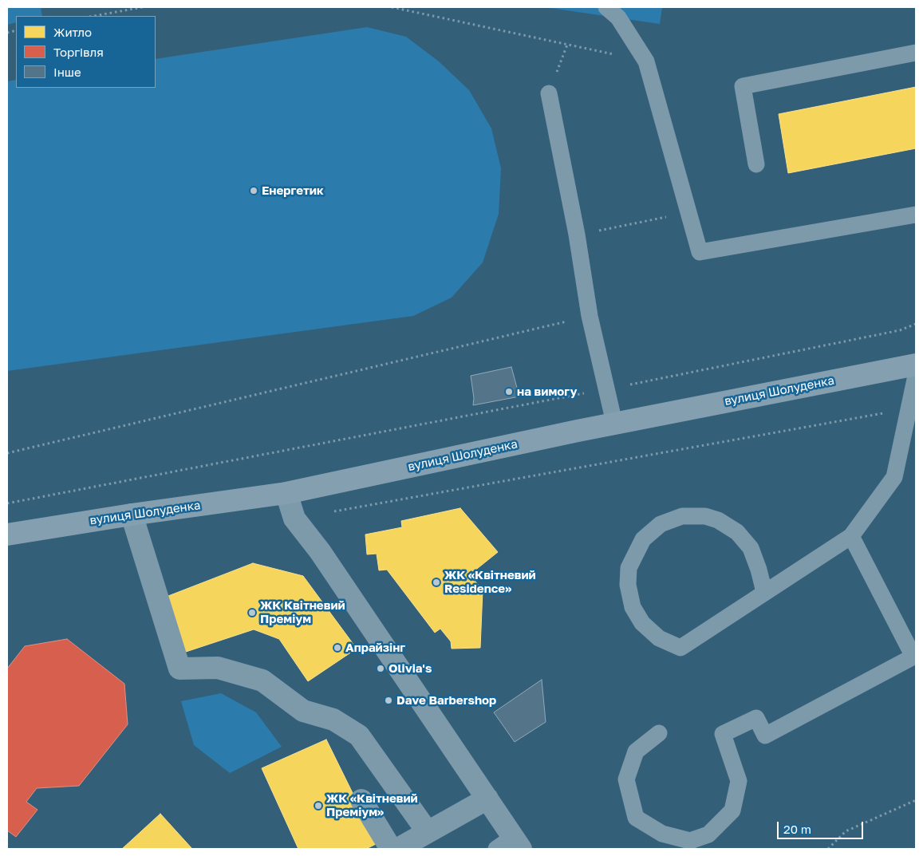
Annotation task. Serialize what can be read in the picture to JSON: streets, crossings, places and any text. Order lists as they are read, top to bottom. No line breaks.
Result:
{"streets":{"main road":["вулиця Шолуденка"]},"places":["Енергетик","на вимогу","ЖК «Квітневий Residence»","ЖК Квітневий Преміум","Апрайзінг","Olivia's","Dave Barbershop","ЖК «Квітневий Преміум»"],"legend":["Житло","Торгівля","Інше"],"scale_bar":"20 m"}
